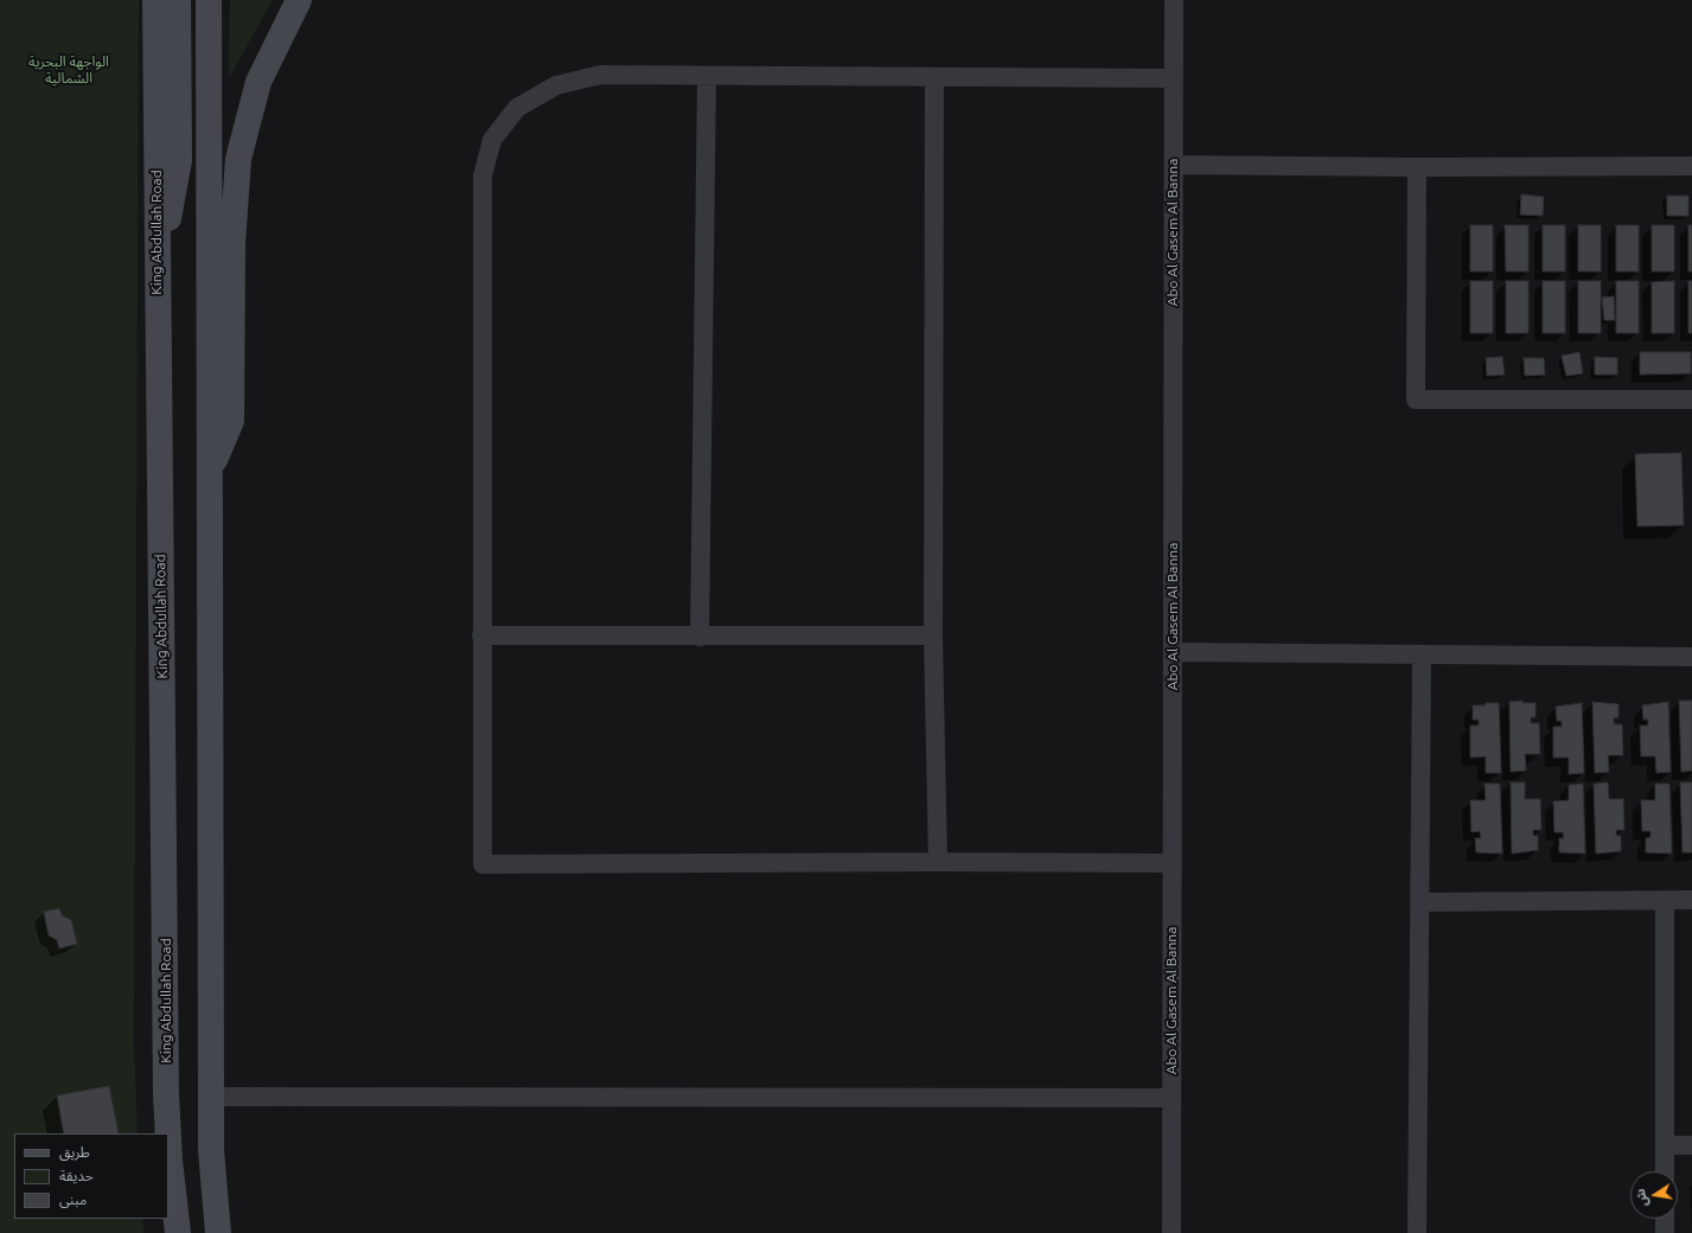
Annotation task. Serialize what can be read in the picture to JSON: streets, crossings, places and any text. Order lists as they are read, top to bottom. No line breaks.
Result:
{"streets":{"street":["King Abdullah Road","Abo Al Gasem Al Banna"]},"parks":["الواجهة البحرية الشمالية"],"legend":["طريق","حديقة","مبنى"],"north":"left"}
